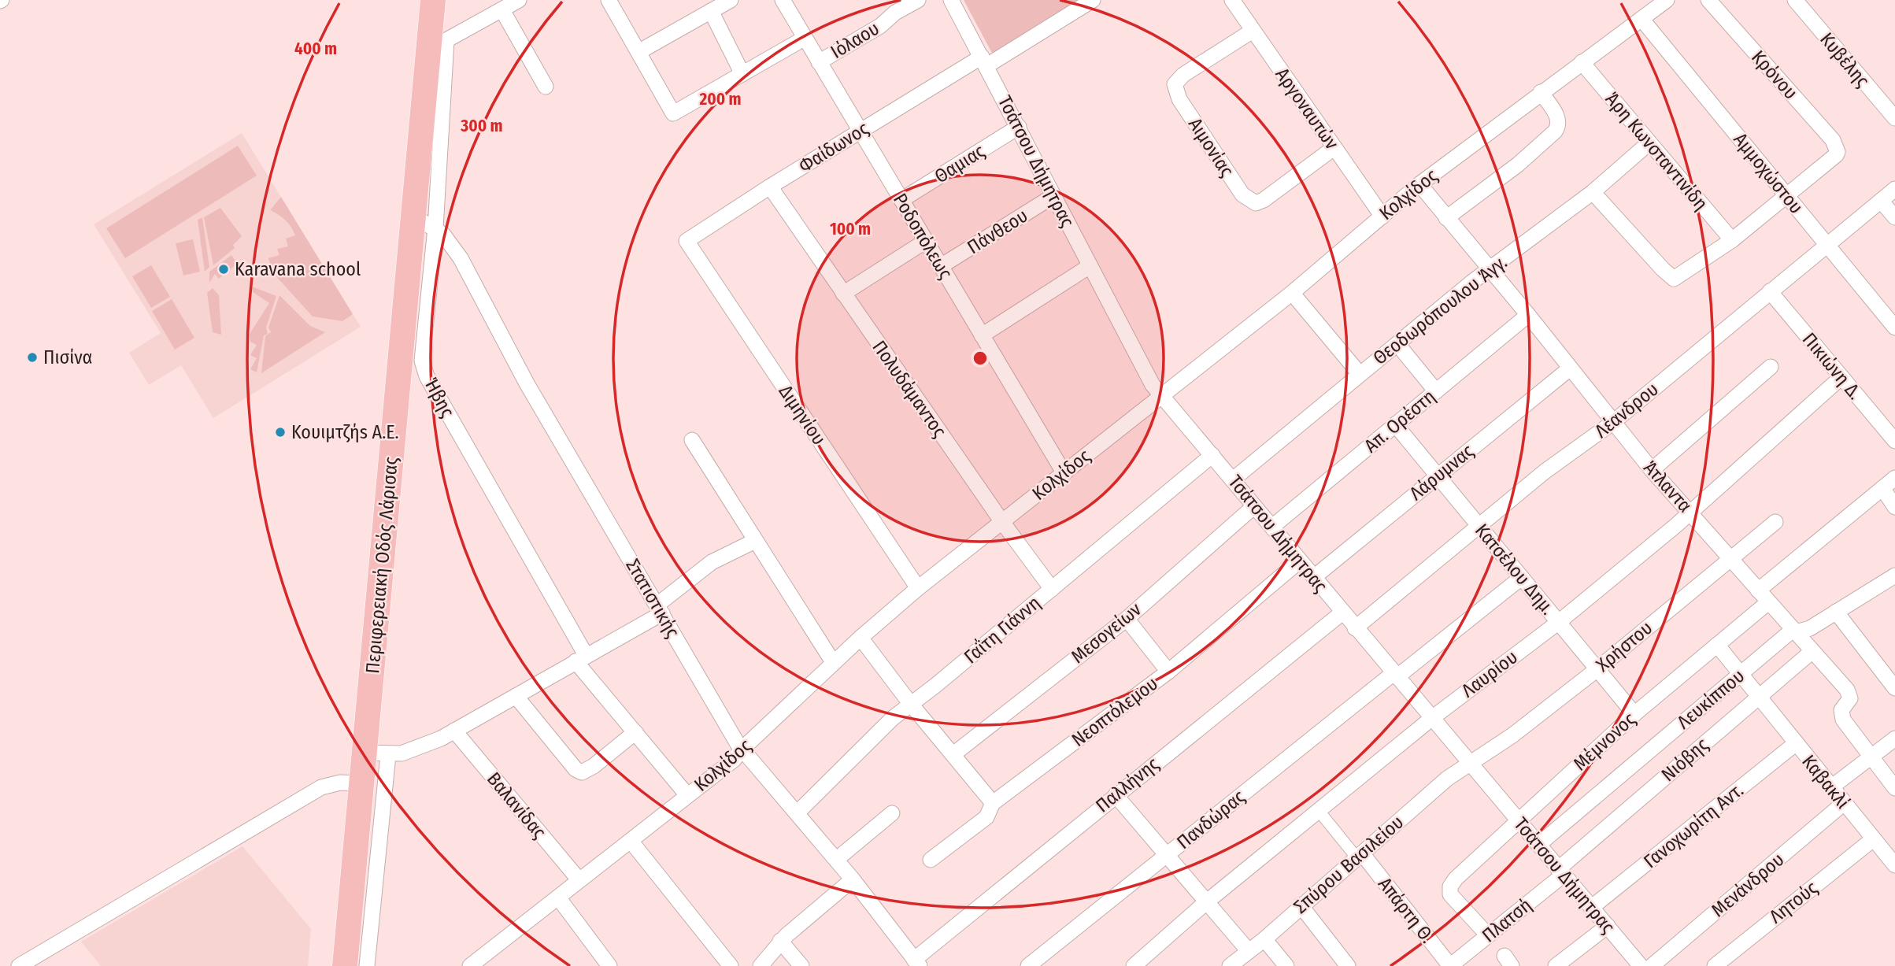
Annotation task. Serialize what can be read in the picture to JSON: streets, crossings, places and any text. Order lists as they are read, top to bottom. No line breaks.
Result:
{"streets":{"highway":["Περιφερειακή Οδός Λάρισας"],"street":["Ιόλαου","Κυβέλης","Κρόνου","Αργοναυτών","Φαίδωνος","Αιμονίας","Άρη Κωνσταντινίδη","Τσάτσου Δήμητρας","Θαμιας","Αμμοχώστου","Κολχίδος","Πάνθεου","Ροδοπόλεως","Θεοδωρόπουλου Άγγ.","Πικιώνη Δ.","Πολυδάμαντος","Ήβης","Λέανδρου","Διμηνίου","Απ. Ορέστη","Λάρυμνας","Άτλαντα","Κατσέλου Δημ.","Στατιστικής","Γαΐτη Γιάννη","Μεσογείων","Χρήστου","Λαυρίου","Λευκίππου","Νεοπτόλεμου","Μέμνονος","Νιόβης","Καβακλί","Παλλήνης","Βαλανίδας","Πανδώρας","Γανοχωρίτη Αντ.","Σπύρου Βασιλείου","Μενάνδρου","Λητούς","Απάρτη Θ.","Πλατσή"]},"crossings":[["Ιόλαου","Ροδοπόλεως"],["Κρόνου","Αμμοχώστου"],["Αργοναυτών","Αιμονίας"],["Αργοναυτών","Κολχίδος"],["Φαίδωνος","Τσάτσου Δήμητρας"],["Φαίδωνος","Ροδοπόλεως"],["Φαίδωνος","Πολυδάμαντος"],["Φαίδωνος","Διμηνίου"],["Άρη Κωνσταντινίδη","Κολχίδος"],["Άρη Κωνσταντινίδη","Θεοδωρόπουλου Άγγ."],["Τσάτσου Δήμητρας","Θαμιας"],["Τσάτσου Δήμητρας","Κολχίδος"],["Τσάτσου Δήμητρας","Πάνθεου"],["Τσάτσου Δήμητρας","Θεοδωρόπουλου Άγγ."],["Τσάτσου Δήμητρας","Λέανδρου"],["Τσάτσου Δήμητρας","Απ. Ορέστη"],["Τσάτσου Δήμητρας","Λάρυμνας"],["Τσάτσου Δήμητρας","Γαΐτη Γιάννη"],["Τσάτσου Δήμητρας","Μεσογείων"],["Τσάτσου Δήμητρας","Χρήστου"],["Τσάτσου Δήμητρας","Λαυρίου"],["Τσάτσου Δήμητρας","Λευκίππου"],["Τσάτσου Δήμητρας","Νεοπτόλεμου"],["Τσάτσου Δήμητρας","Μέμνονος"],["Τσάτσου Δήμητρας","Νιόβης"],["Τσάτσου Δήμητρας","Παλλήνης"],["Τσάτσου Δήμητρας","Πανδώρας"],["Τσάτσου Δήμητρας","Γανοχωρίτη Αντ."],["Τσάτσου Δήμητρας","Σπύρου Βασιλείου"],["Τσάτσου Δήμητρας","Πλατσή"],["Θαμιας","Ροδοπόλεως"],["Αμμοχώστου","Κολχίδος"],["Αμμοχώστου","Λέανδρου"],["Κολχίδος","Ροδοπόλεως"],["Κολχίδος","Πολυδάμαντος"],["Κολχίδος","Ήβης"],["Κολχίδος","Διμηνίου"],["Κολχίδος","Άτλαντα"],["Κολχίδος","Στατιστικής"],["Κολχίδος","Βαλανίδας"],["Πάνθεου","Ροδοπόλεως"],["Θεοδωρόπουλου Άγγ.","Άτλαντα"],["Πικιώνη Δ.","Λέανδρου"],["Πικιώνη Δ.","Λαυρίου"],["Πολυδάμαντος","Γαΐτη Γιάννη"],["Ήβης","Περιφερειακή Οδός Λάρισας"],["Ήβης","Στατιστικής"],["Λέανδρου","Άτλαντα"],["Λέανδρου","Κατσέλου Δημ."],["Απ. Ορέστη","Άτλαντα"],["Απ. Ορέστη","Κατσέλου Δημ."],["Λάρυμνας","Άτλαντα"],["Λάρυμνας","Κατσέλου Δημ."],["Άτλαντα","Χρήστου"],["Άτλαντα","Λαυρίου"],["Άτλαντα","Λευκίππου"],["Άτλαντα","Μέμνονος"],["Άτλαντα","Νιόβης"],["Περιφερειακή Οδός Λάρισας","Στατιστικής"],["Κατσέλου Δημ.","Χρήστου"],["Κατσέλου Δημ.","Λαυρίου"],["Κατσέλου Δημ.","Μέμνονος"],["Κατσέλου Δημ.","Πανδώρας"],["Στατιστικής","Γαΐτη Γιάννη"],["Στατιστικής","Παλλήνης"],["Χρήστου","Σπύρου Βασιλείου"],["Λαυρίου","Απάρτη Θ."],["Λευκίππου","Καβακλί"],["Μέμνονος","Καβακλί"],["Μέμνονος","Πλατσή"],["Νιόβης","Καβακλί"],["Νιόβης","Πλατσή"],["Καβακλί","Γανοχωρίτη Αντ."],["Καβακλί","Μενάνδρου"],["Καβακλί","Λητούς"],["Σπύρου Βασιλείου","Απάρτη Θ."],["Απάρτη Θ.","Πλατσή"]],"places":["Karavana school","Πισίνα","Κουιμτζήs Α.Ε."],"rings":["400 m","200 m","300 m","100 m"]}
